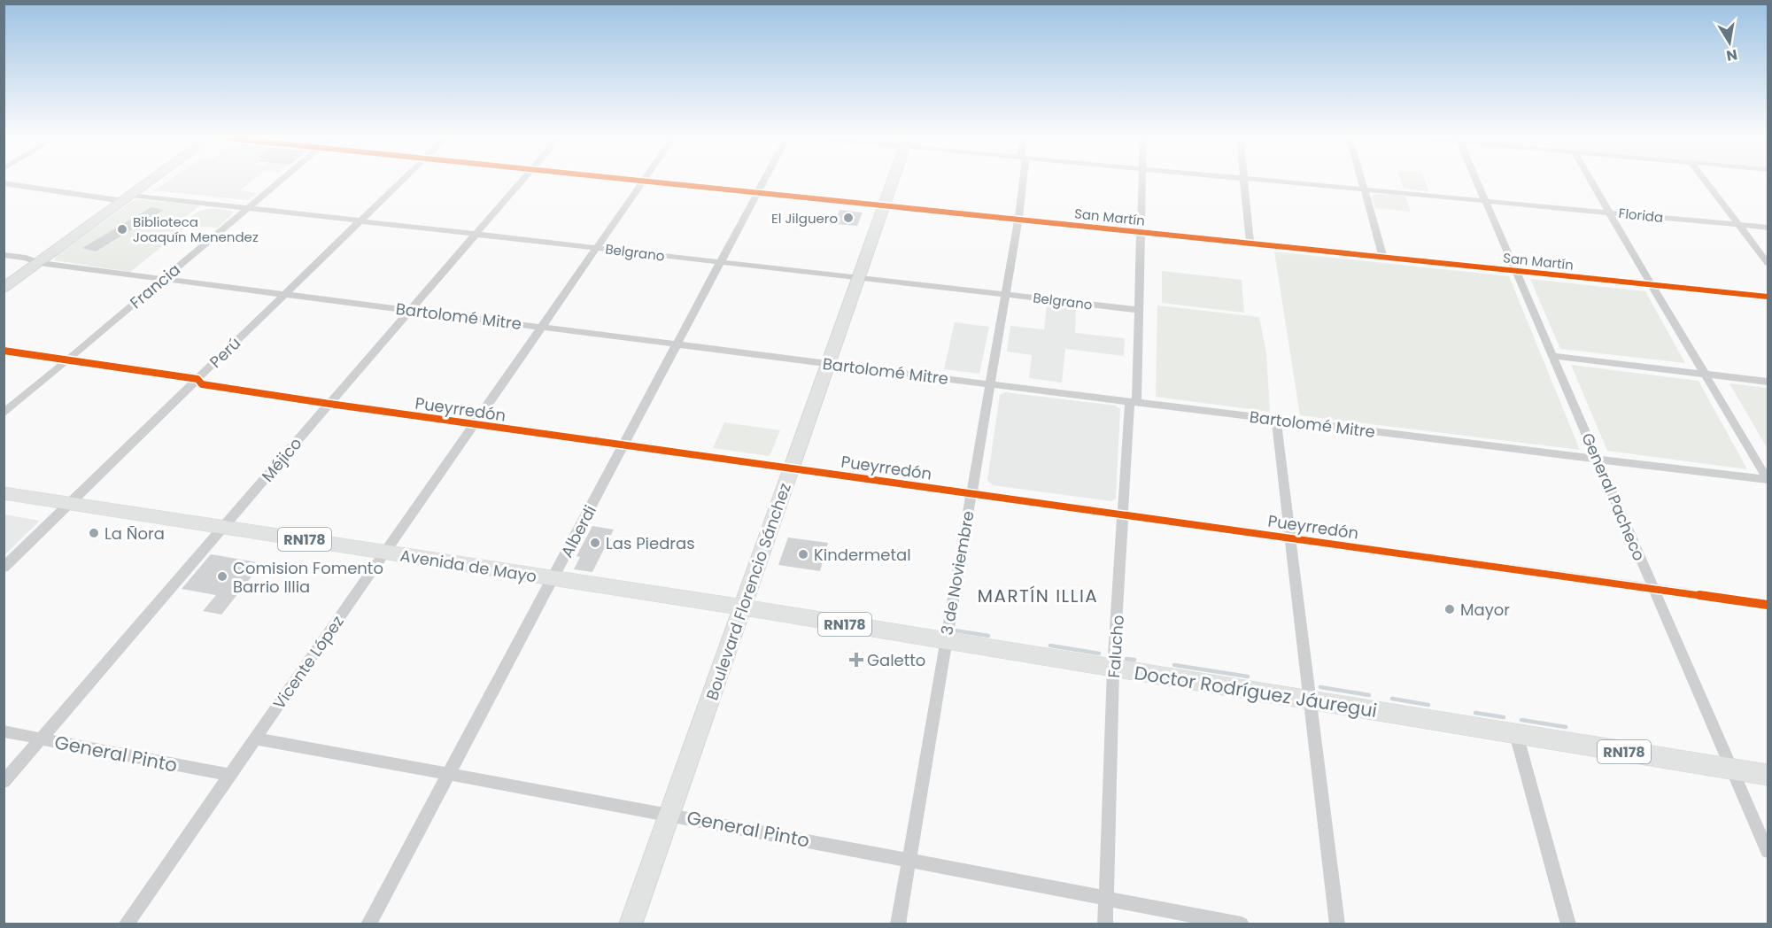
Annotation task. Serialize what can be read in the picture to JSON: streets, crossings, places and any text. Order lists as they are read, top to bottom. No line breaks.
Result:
{"streets":{"main road":["RN178","Avenida de Mayo","Boulevard Florencio Sánchez","Doctor Rodríguez Jáuregui"],"street":["Florida","San Martín","Belgrano","Francia","Bartolomé Mitre","Perú","Pueyrredón","Méjico","General Pacheco","Alberdi","3 de Noviembre","Falucho","Vicente López","General Pinto"]},"crossings":[["Florida","General Pacheco"],["San Martín","General Pacheco"],["San Martín","Alberdi"],["San Martín","3 de Noviembre"],["San Martín","Boulevard Florencio Sánchez"],["San Martín","Falucho"],["San Martín","Vicente López"],["Belgrano","Francia"],["Belgrano","Perú"],["Belgrano","Méjico"],["Belgrano","Alberdi"],["Belgrano","3 de Noviembre"],["Belgrano","Boulevard Florencio Sánchez"],["Belgrano","Falucho"],["Belgrano","Vicente López"],["Francia","Bartolomé Mitre"],["Francia","Pueyrredón"],["Bartolomé Mitre","Perú"],["Bartolomé Mitre","Méjico"],["Bartolomé Mitre","General Pacheco"],["Bartolomé Mitre","Alberdi"],["Bartolomé Mitre","3 de Noviembre"],["Bartolomé Mitre","Boulevard Florencio Sánchez"],["Bartolomé Mitre","Falucho"],["Bartolomé Mitre","Vicente López"],["Perú","Pueyrredón"],["Perú","Avenida de Mayo"],["Pueyrredón","Méjico"],["Pueyrredón","General Pacheco"],["Pueyrredón","Alberdi"],["Pueyrredón","3 de Noviembre"],["Pueyrredón","Boulevard Florencio Sánchez"],["Pueyrredón","Falucho"],["Pueyrredón","Vicente López"],["Méjico","Avenida de Mayo"],["Méjico","General Pinto"],["General Pacheco","Doctor Rodríguez Jáuregui"],["Alberdi","Avenida de Mayo"],["Alberdi","General Pinto"],["Avenida de Mayo","Boulevard Florencio Sánchez"],["Avenida de Mayo","Vicente López"],["Avenida de Mayo","Doctor Rodríguez Jáuregui"],["3 de Noviembre","Doctor Rodríguez Jáuregui"],["3 de Noviembre","General Pinto"],["Boulevard Florencio Sánchez","Doctor Rodríguez Jáuregui"],["Boulevard Florencio Sánchez","General Pinto"],["Falucho","Doctor Rodríguez Jáuregui"],["Falucho","General Pinto"],["Vicente López","General Pinto"]],"districts":["MARTÍN ILLIA"],"places":{"other":["El Jilguero","Biblioteca Joaquín Menendez","La Ñora","Las Piedras","Kindermetal","Comision Fomento Barrio Illia","Mayor"],"health":["Galetto"]},"north":"bottom"}
